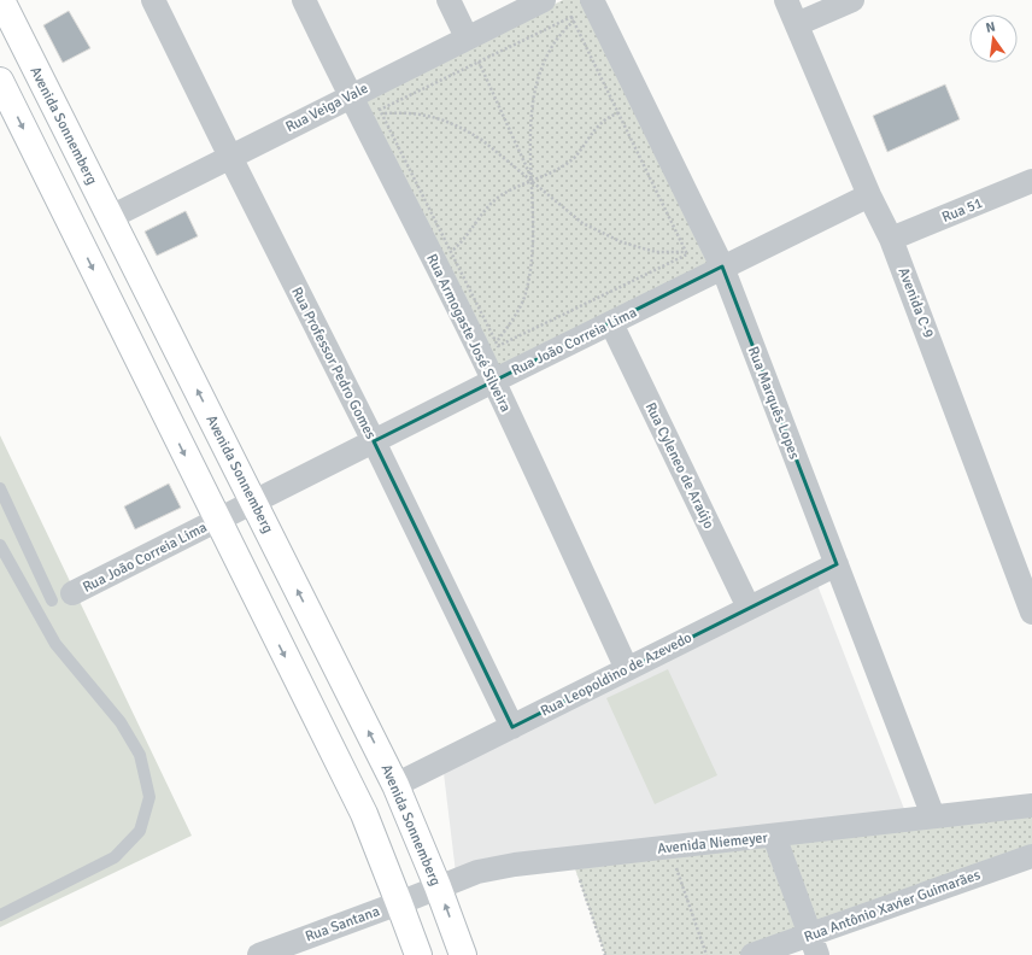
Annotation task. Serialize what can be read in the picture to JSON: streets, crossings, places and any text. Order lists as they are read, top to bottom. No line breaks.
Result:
{"streets":{"street":["Rua Veiga Vale","Avenida Sonnemberg","Rua 51","Avenida C-9","Rua Armogaste José Silveira","Rua João Correia Lima","Rua Professor Pedro Gomes","Rua Marquês Lopes","Rua Cyleneo de Araújo","Rua Leopoldino de Azevedo","Avenida Niemeyer","Rua Antônio Xavier Guimarães","Rua Santana"]},"crossings":[["Rua Veiga Vale","Avenida Sonnemberg"],["Rua Veiga Vale","Rua Armogaste José Silveira"],["Rua Veiga Vale","Rua Professor Pedro Gomes"],["Avenida Sonnemberg","Rua João Correia Lima"],["Avenida Sonnemberg","Rua Leopoldino de Azevedo"],["Avenida Sonnemberg","Avenida Niemeyer"],["Rua 51","Avenida C-9"],["Avenida C-9","Rua João Correia Lima"],["Rua Armogaste José Silveira","Rua João Correia Lima"],["Rua Armogaste José Silveira","Rua Leopoldino de Azevedo"],["Rua João Correia Lima","Rua Professor Pedro Gomes"],["Rua João Correia Lima","Rua Marquês Lopes"],["Rua João Correia Lima","Rua Cyleneo de Araújo"],["Rua Professor Pedro Gomes","Rua Leopoldino de Azevedo"],["Rua Marquês Lopes","Rua Leopoldino de Azevedo"],["Rua Marquês Lopes","Avenida Niemeyer"],["Rua Cyleneo de Araújo","Rua Leopoldino de Azevedo"],["Avenida Niemeyer","Rua Santana"]],"north":"top"}
